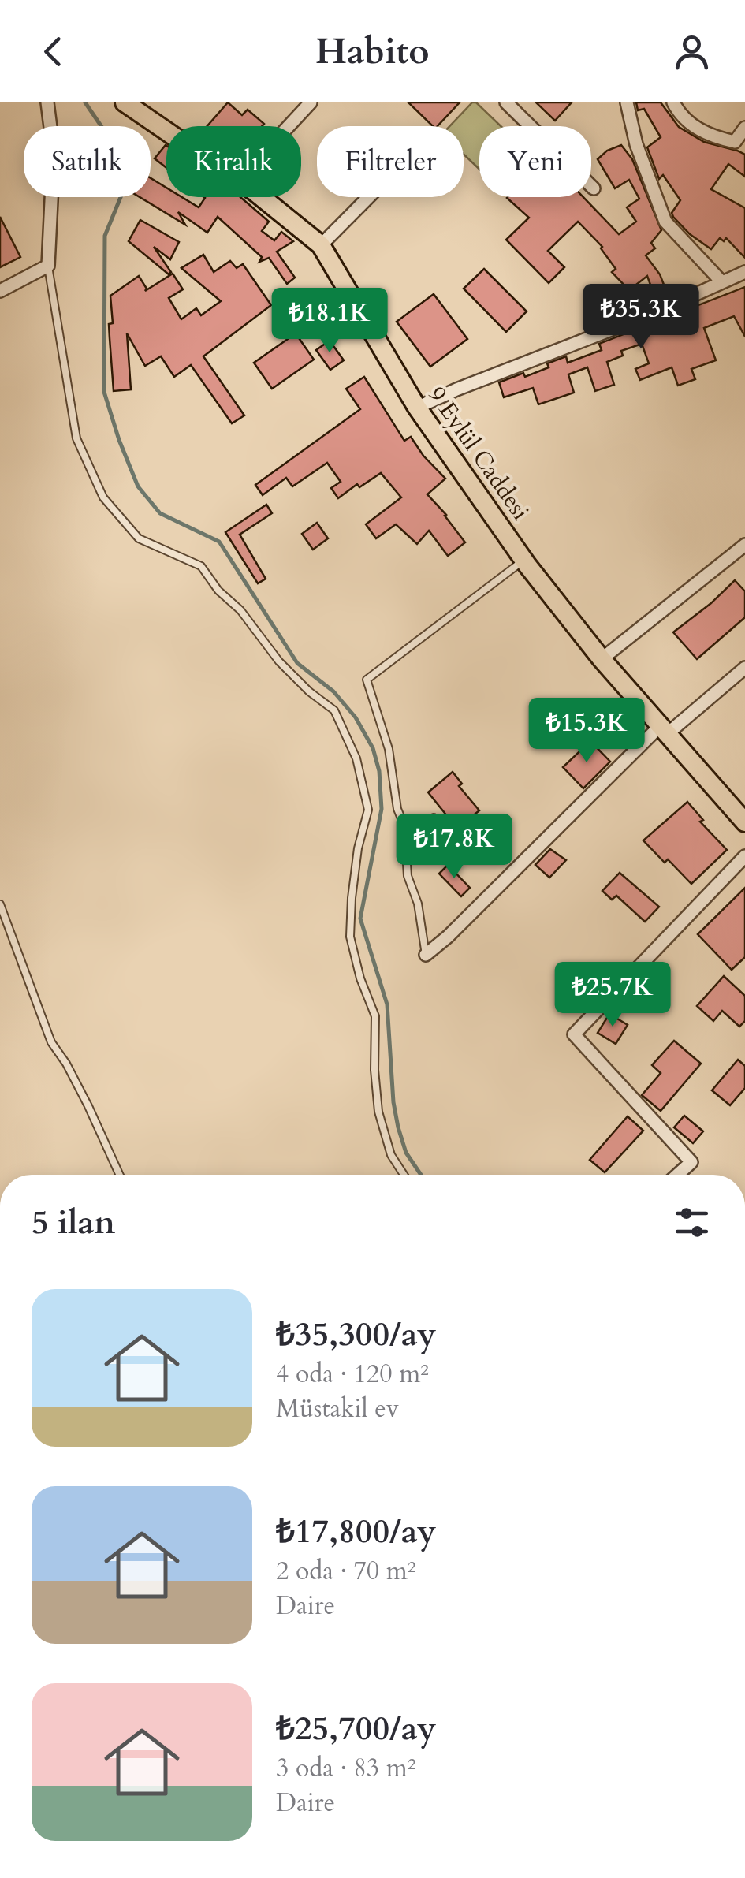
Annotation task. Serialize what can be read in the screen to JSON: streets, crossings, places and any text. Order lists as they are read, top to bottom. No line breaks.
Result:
{"streets":{"main road":["9 Eylül Caddesi"]},"page":{"header":"Habito","chip":["Satılık","Kiralık","Filtreler","Yeni"],"price":["₺35.3K","₺18.1K","₺15.3K","₺17.8K","₺25.7K"],"heading":"5 ilan","list":[{"name":"₺35,300/ay","note":"4 oda · 120 m² · Müstakil ev"},{"name":"₺17,800/ay","note":"2 oda · 70 m² · Daire"},{"name":"₺25,700/ay","note":"3 oda · 83 m² · Daire"}]}}
